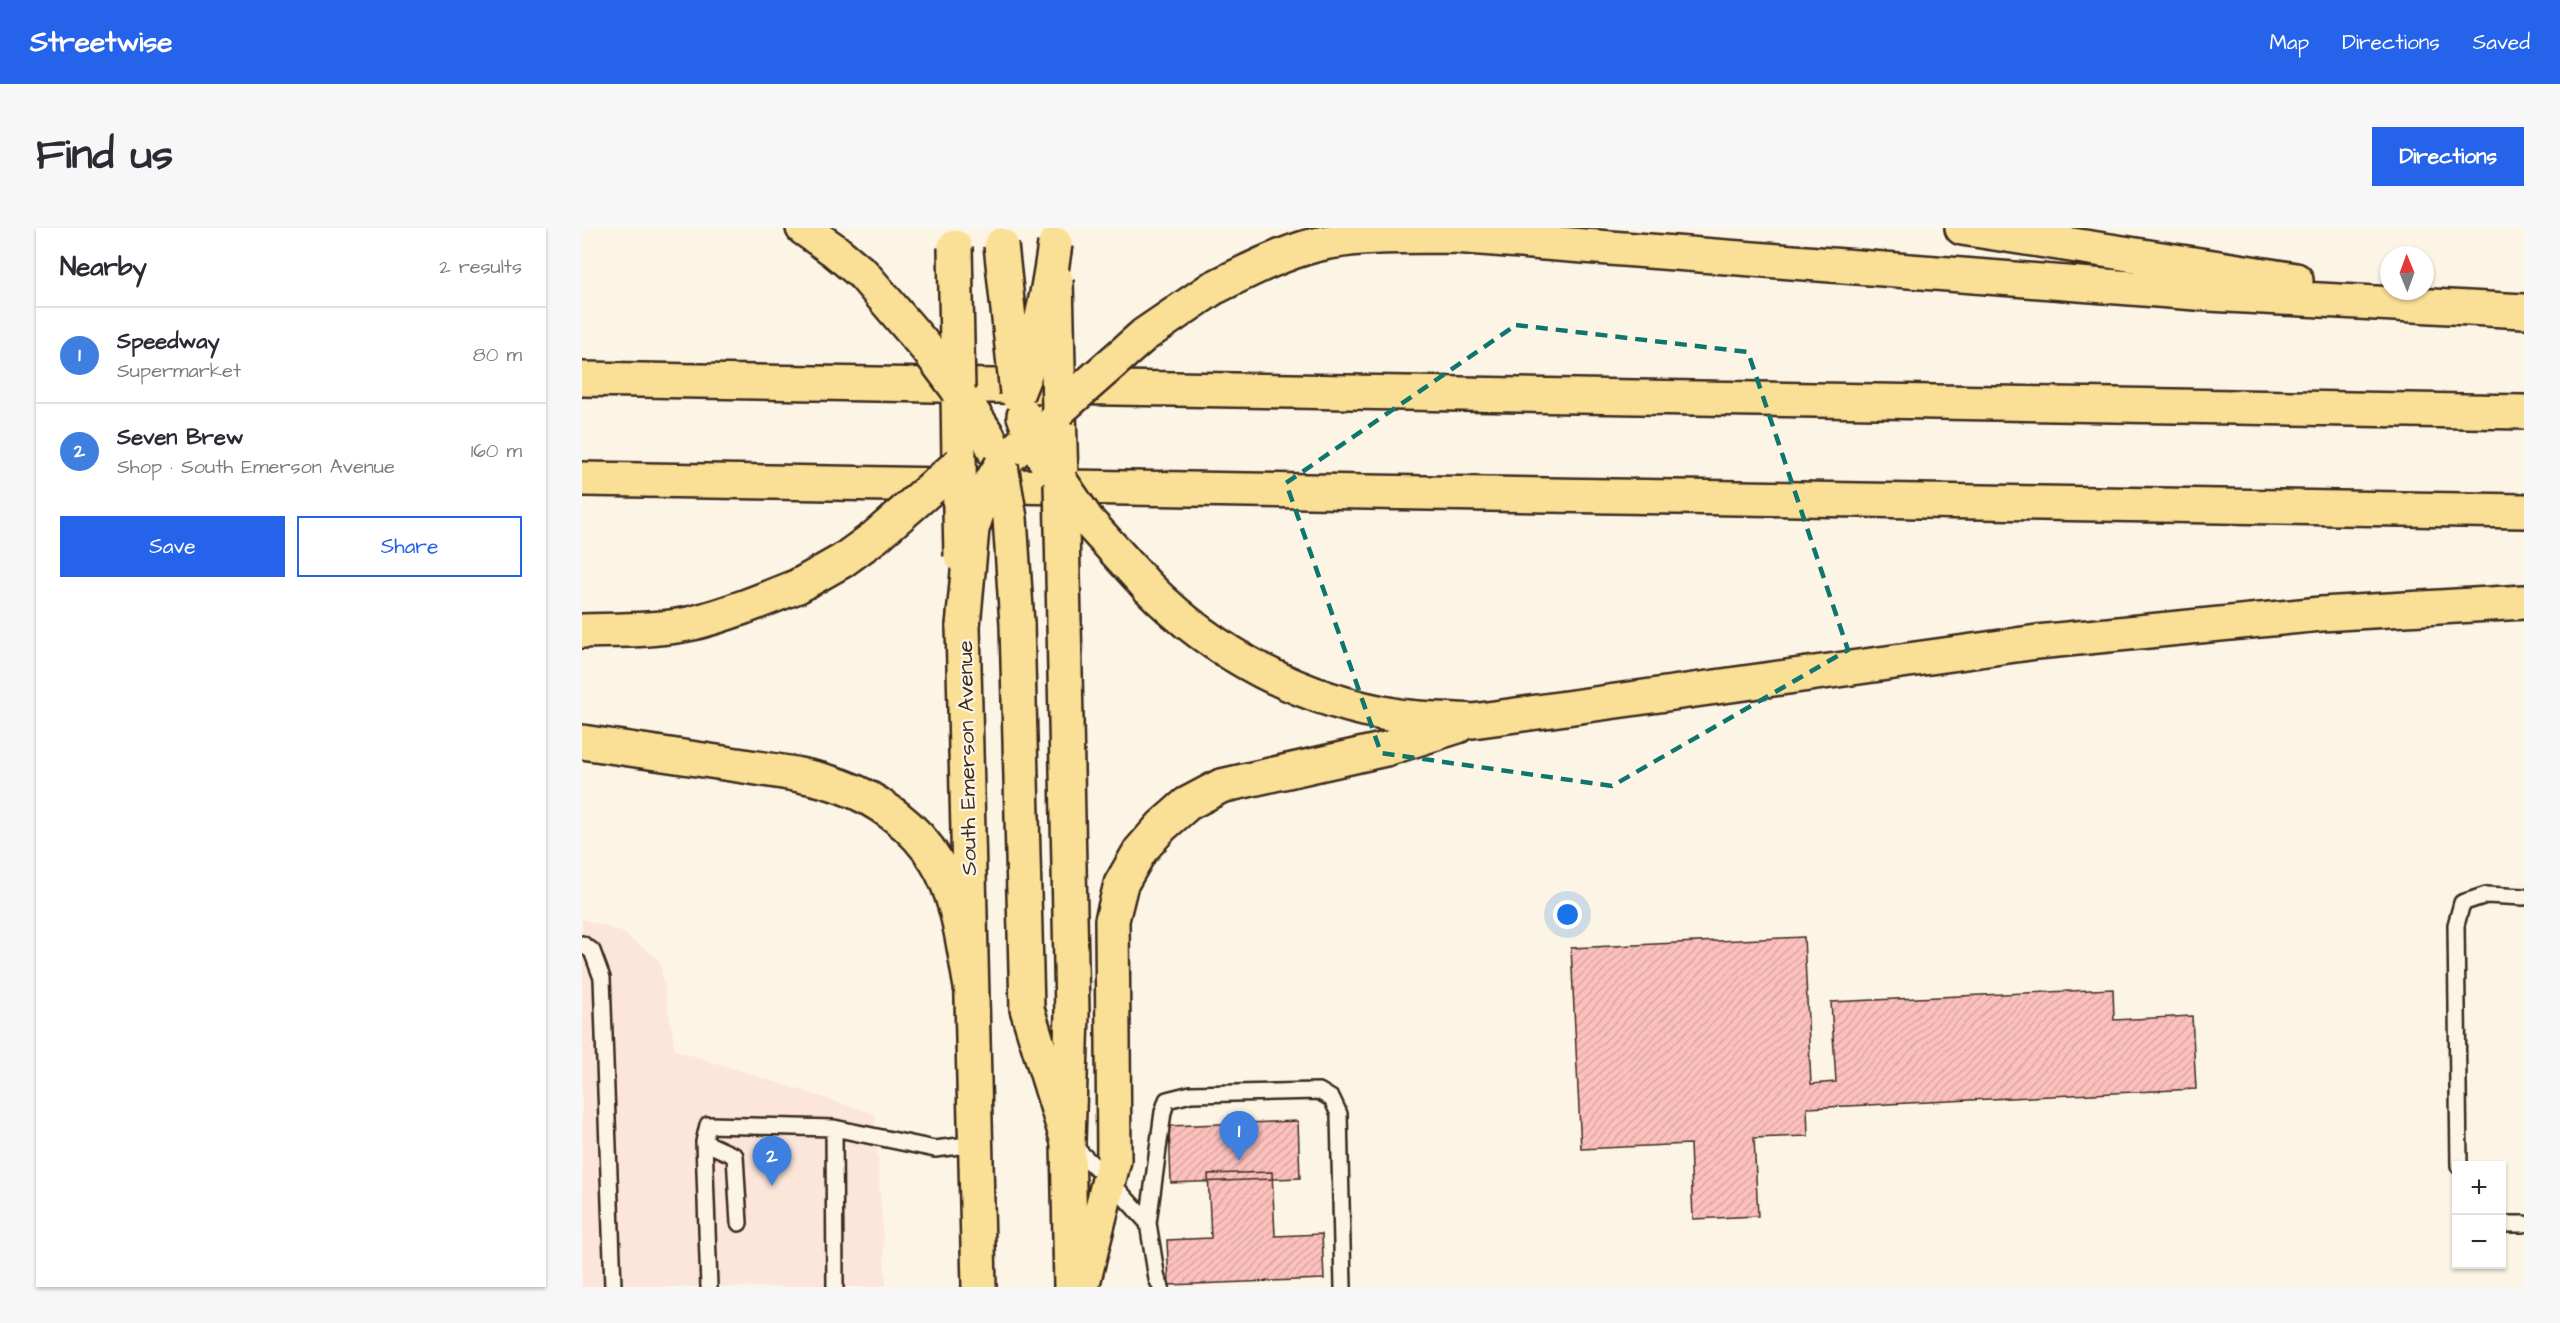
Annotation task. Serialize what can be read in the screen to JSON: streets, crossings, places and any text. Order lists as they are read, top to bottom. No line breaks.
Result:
{"streets":{"main road":["South Emerson Avenue"]},"north":"top","page":{"header":"Streetwise","nav":["Map","Directions","Saved"],"title":"Find us","buttons":["Directions",["Save","Share"]],"heading":["Nearby","2 results"],"list":[{"mark":"1","name":"Speedway","note":"Supermarket","value":"80 m"},{"mark":"2","name":"Seven Brew","note":"Shop · South Emerson Avenue","value":"160 m"}],"pins":["1","2"],"map_buttons":["+","−"]}}
